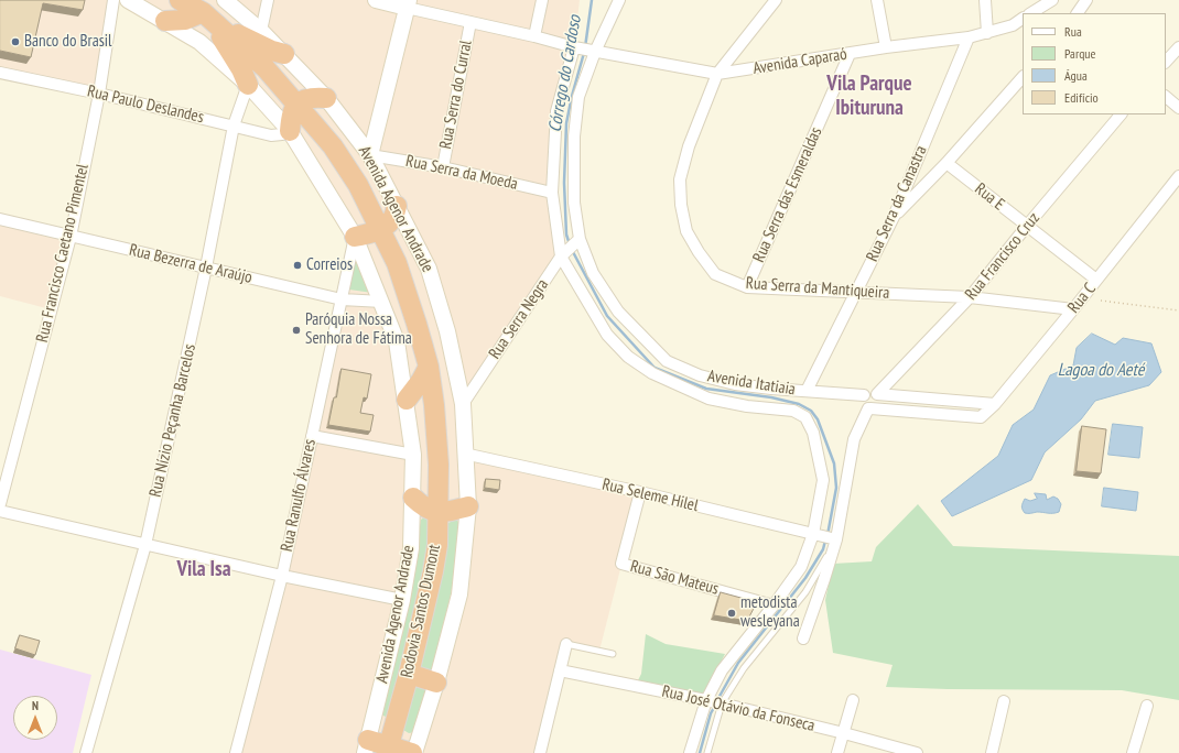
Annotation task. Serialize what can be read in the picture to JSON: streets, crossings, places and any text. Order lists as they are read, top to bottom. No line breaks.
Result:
{"streets":{"highway":["Rodovia Santos Dumont"],"main road":["Avenida Agenor Andrade"],"street":["Avenida Caparaó","Rua Serra do Curral","Rua Paulo Deslandes","Rua Serra da Moeda","Rua Serra das Esmeraldas","Rua E","Rua Serra da Canastra","Rua Francisco Caetano Pimentel","Rua Francisco Cruz","Rua Bezerra de Araújo","Rua Serra da Mantiqueira","Rua C","Rua Serra Negra","Avenida Itatiaia","Rua Nízio Peçanha Barcelos","Rua Ranulfo Álvares","Rua Seleme Hilel","Rua São Mateus","Rua José Otávio da Fonseca"]},"crossings":[["Avenida Caparaó","Rua Serra do Curral"],["Avenida Caparaó","Rua Serra das Esmeraldas"],["Avenida Caparaó","Rua Serra da Canastra"],["Avenida Caparaó","Rua Serra da Mantiqueira"],["Avenida Caparaó","Avenida Itatiaia"],["Rua Serra do Curral","Rua Serra da Moeda"],["Rua Paulo Deslandes","Avenida Agenor Andrade"],["Rua Paulo Deslandes","Rua Francisco Caetano Pimentel"],["Rua Paulo Deslandes","Rua Nízio Peçanha Barcelos"],["Rua Serra da Moeda","Avenida Agenor Andrade"],["Rua Serra da Moeda","Avenida Itatiaia"],["Rua Serra das Esmeraldas","Rua Serra da Mantiqueira"],["Rua E","Rua Francisco Cruz"],["Rua E","Rua C"],["Rua Serra da Canastra","Rua Serra da Mantiqueira"],["Rua Serra da Canastra","Avenida Itatiaia"],["Avenida Agenor Andrade","Rua Bezerra de Araújo"],["Avenida Agenor Andrade","Rua Serra Negra"],["Avenida Agenor Andrade","Rua Nízio Peçanha Barcelos"],["Avenida Agenor Andrade","Rua Ranulfo Álvares"],["Avenida Agenor Andrade","Rua Seleme Hilel"],["Rua Francisco Caetano Pimentel","Rua Bezerra de Araújo"],["Rua Francisco Cruz","Rua Serra da Mantiqueira"],["Rua Francisco Cruz","Rua C"],["Rua Francisco Cruz","Avenida Itatiaia"],["Rua Bezerra de Araújo","Rua Nízio Peçanha Barcelos"],["Rua Bezerra de Araújo","Rua Ranulfo Álvares"],["Rua Serra da Mantiqueira","Rua C"],["Rua C","Avenida Itatiaia"],["Rua Serra Negra","Avenida Itatiaia"],["Avenida Itatiaia","Rua Seleme Hilel"],["Rua Seleme Hilel","Rua São Mateus"]],"districts":["Vila Parque Ibituruna","Vila Isa"],"water":["Córrego do Cardoso","Lagoa do Aeté"],"places":["Banco do Brasil","Correios","Paróquia Nossa Senhora de Fátima","metodista wesleyana"],"legend":["Rua","Parque","Água","Edifício"],"north":"top"}
